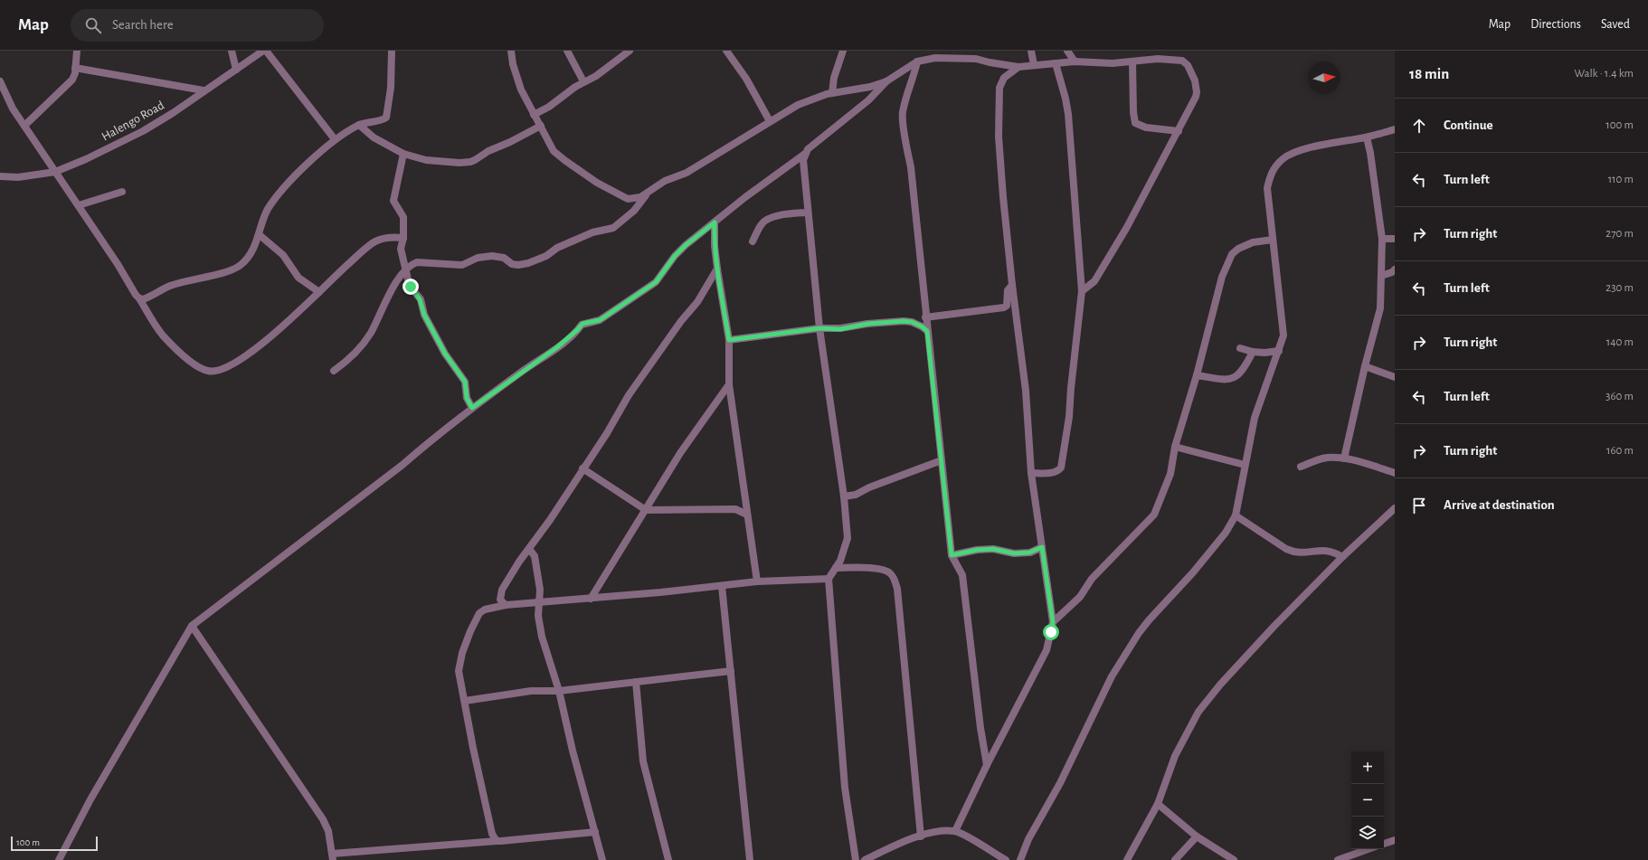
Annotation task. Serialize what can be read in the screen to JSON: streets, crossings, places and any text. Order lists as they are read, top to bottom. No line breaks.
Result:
{"streets":{"street":["Halengo Road"]},"scale_bar":"100 m","north":"right","page":{"header":"Map","search":"Search here","nav":["Map","Directions","Saved"],"heading":["18 min","Walk · 1.4 km"],"list":[["Continue","100 m"],["Turn left","110 m"],["Turn right","270 m"],["Turn left","230 m"],["Turn right","140 m"],["Turn left","360 m"],["Turn right","160 m"],"Arrive at destination"],"map_buttons":["+","−"],"scale":"100 m"}}
